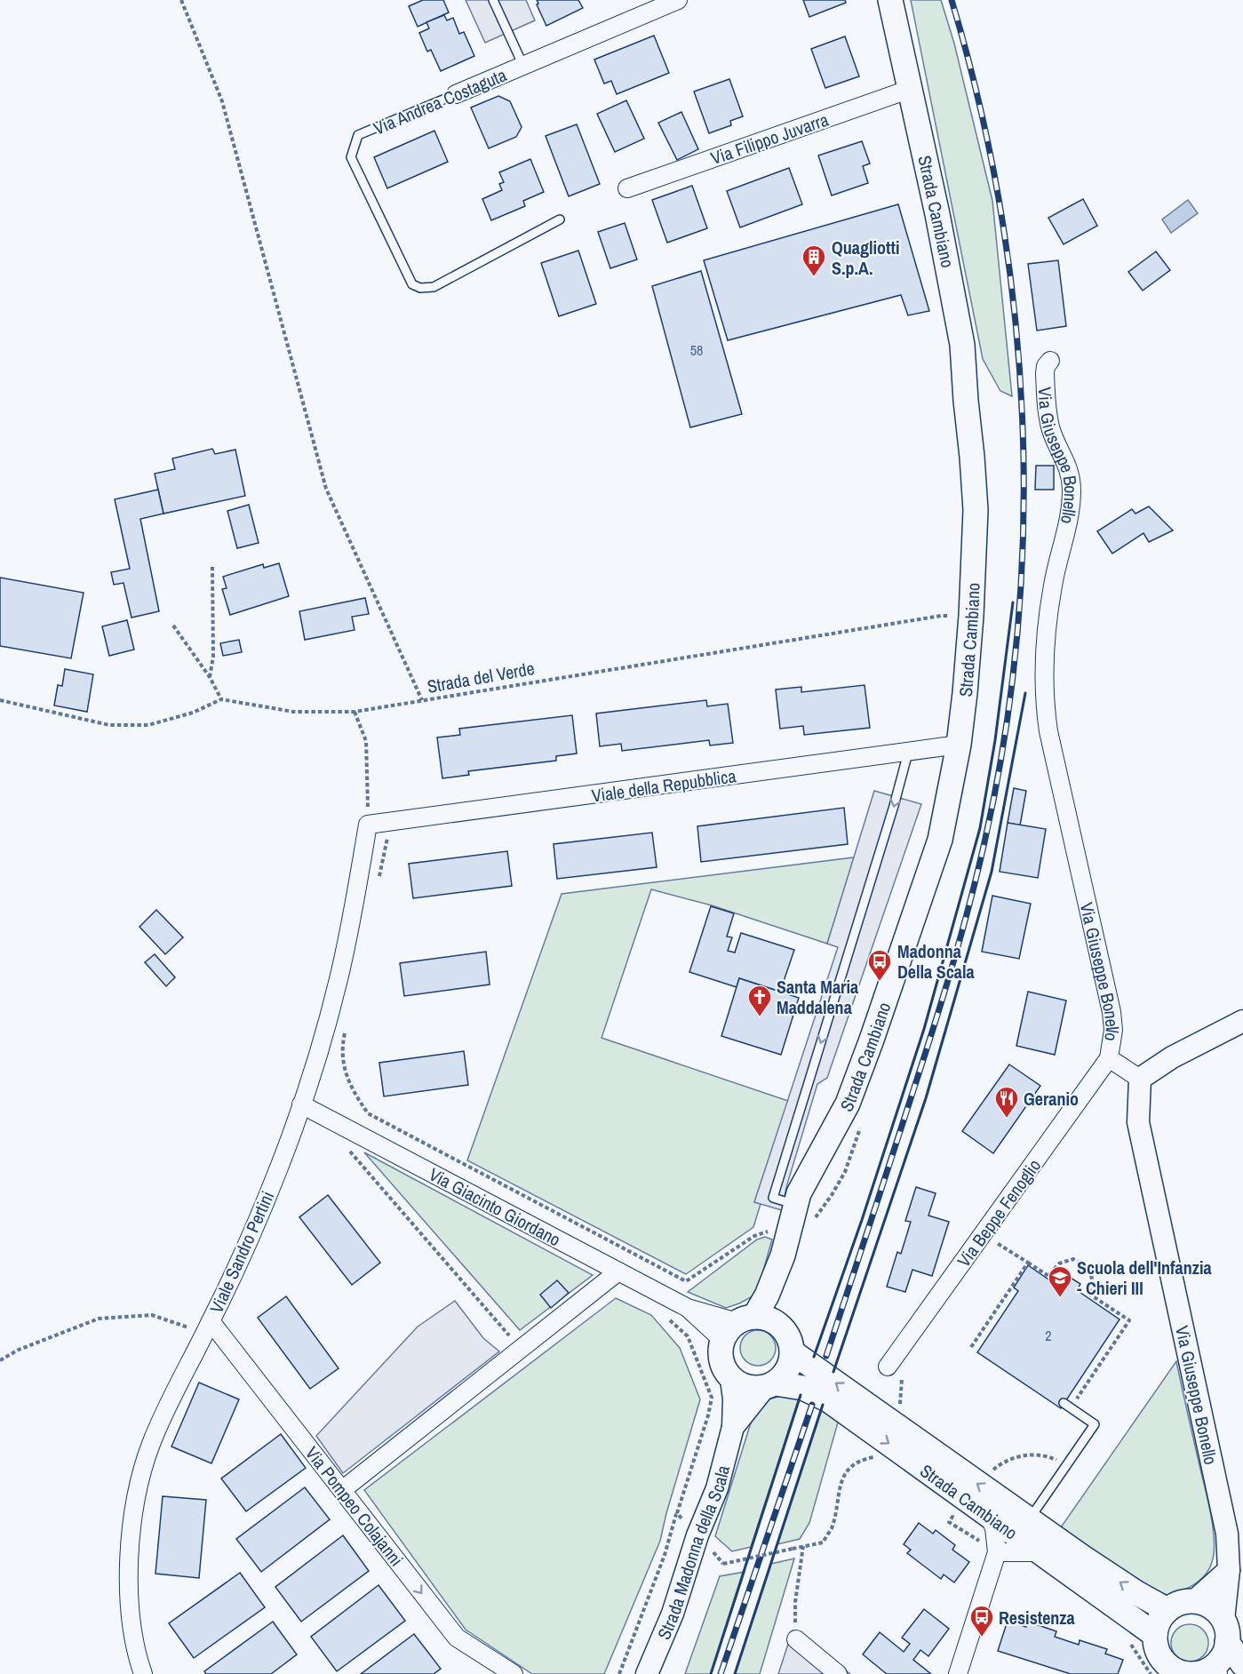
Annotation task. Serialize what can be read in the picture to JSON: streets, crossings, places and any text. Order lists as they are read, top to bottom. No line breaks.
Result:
{"streets":{"main road":["Strada Cambiano"],"street":["Via Andrea Costaguta","Via Filippo Juvarra","Via Giuseppe Bonello","Viale della Repubblica","Via Giacinto Giordano","Via Beppe Fenoglio","Viale Sandro Pertini","Via Pompeo Colajanni","Strada Madonna della Scala"],"path":["Strada del Verde"]},"crossings":[["Via Filippo Juvarra","Strada Cambiano"],["Strada Cambiano","Via Giuseppe Bonello"],["Strada Cambiano","Strada del Verde"],["Strada Cambiano","Viale della Repubblica"],["Strada Cambiano","Via Giacinto Giordano"],["Via Giuseppe Bonello","Via Beppe Fenoglio"],["Viale della Repubblica","Viale Sandro Pertini"],["Via Giacinto Giordano","Viale Sandro Pertini"],["Viale Sandro Pertini","Via Pompeo Colajanni"]],"one_way":["Via Pompeo Colajanni"],"places":{"building":["Quagliotti S.p.A."],"bus stop":["Madonna Della Scala","Resistenza"],"church":["Santa Maria Maddalena"],"restaurant":["Geranio"],"school or university":["Scuola dell'Infanzia - Chieri III"]},"house_numbers":["58","2"]}
